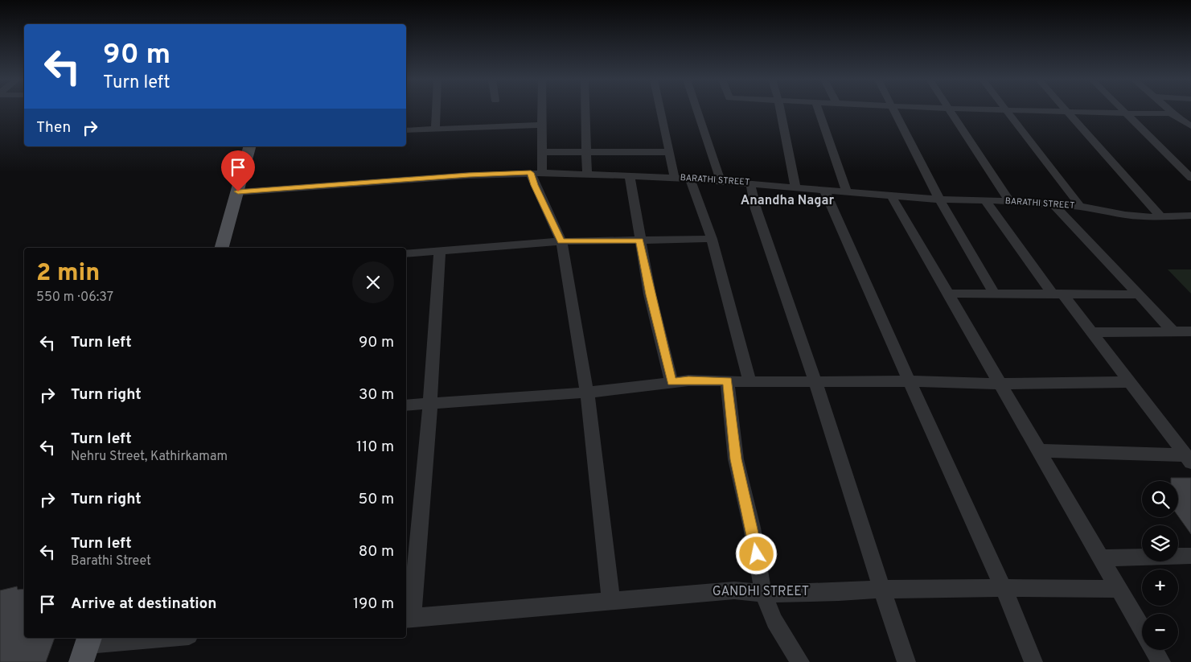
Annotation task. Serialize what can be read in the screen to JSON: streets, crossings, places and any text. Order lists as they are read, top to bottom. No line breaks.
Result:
{"streets":{"street":["BARATHI STREET","GANDHI STREET"]},"districts":["Anandha Nagar"],"page":{"turn":["90 m","Turn left"],"then":"Then","heading":["2 min","550 m · 06:37"],"list":[{"name":"Turn left","value":"90 m"},{"name":"Turn right","value":"30 m"},{"name":"Turn left","note":"Nehru Street, Kathirkamam","value":"110 m"},{"name":"Turn right","value":"50 m"},{"name":"Turn left","note":"Barathi Street","value":"80 m"},{"name":"Arrive at destination","value":"190 m"}],"map_buttons":["+","−"]}}
